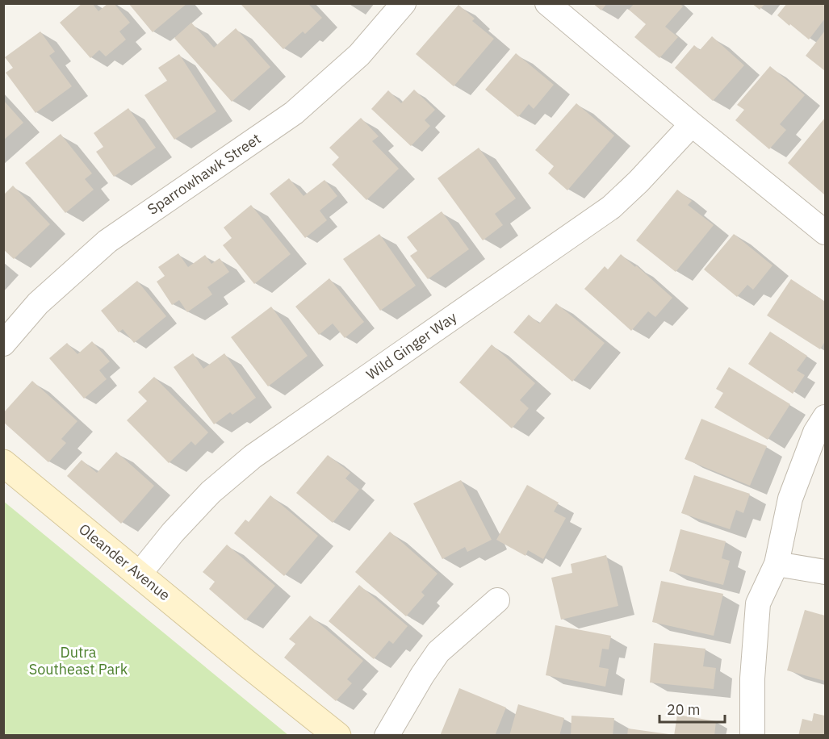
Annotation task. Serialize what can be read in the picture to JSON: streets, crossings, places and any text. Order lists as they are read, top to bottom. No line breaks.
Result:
{"streets":{"street":["Sparrowhawk Street","Wild Ginger Way","Oleander Avenue"]},"crossings":[["Wild Ginger Way","Oleander Avenue"]],"parks":["Dutra Southeast Park"],"scale_bar":"20 m"}
